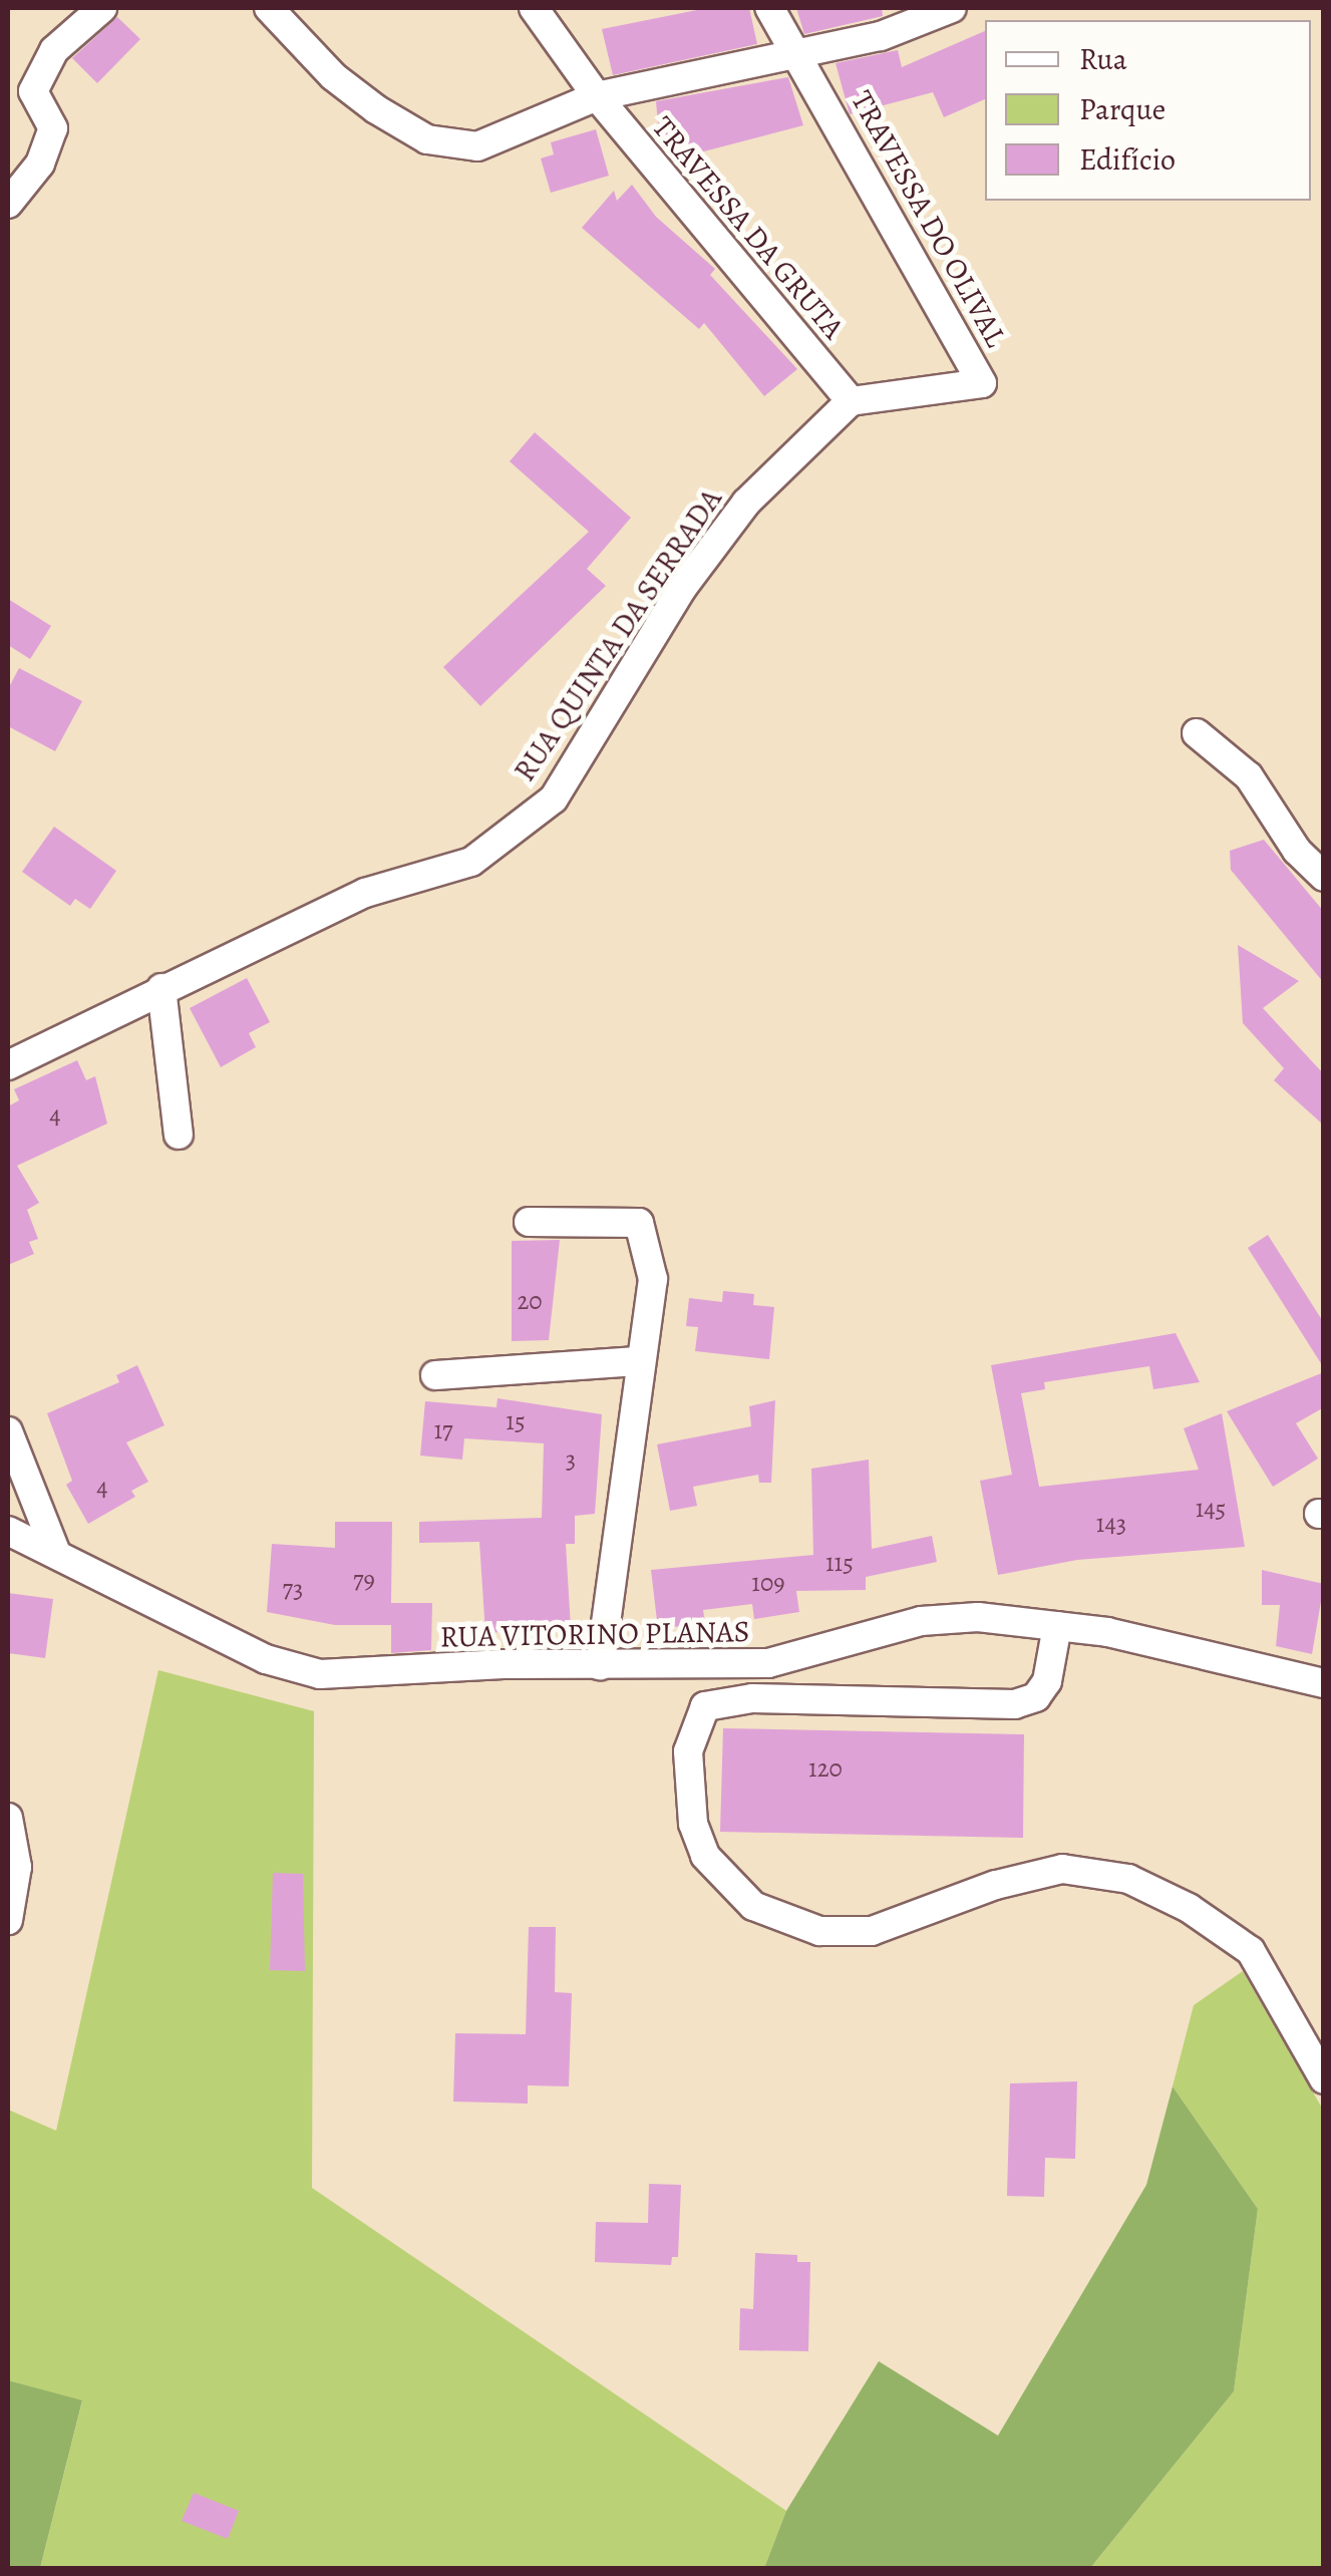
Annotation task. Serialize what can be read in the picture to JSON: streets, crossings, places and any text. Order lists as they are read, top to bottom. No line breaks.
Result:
{"streets":{"street":["TRAVESSA DO OLIVAL","TRAVESSA DA GRUTA","RUA QUINTA DA SERRADA","RUA VITORINO PLANAS"]},"crossings":[["TRAVESSA DO OLIVAL","TRAVESSA DA GRUTA"],["TRAVESSA DO OLIVAL","RUA QUINTA DA SERRADA"],["TRAVESSA DA GRUTA","RUA QUINTA DA SERRADA"]],"house_numbers":["4","20","15","17","3","4","145","143","115","79","109","73","120"],"legend":["Rua","Parque","Edifício"]}
